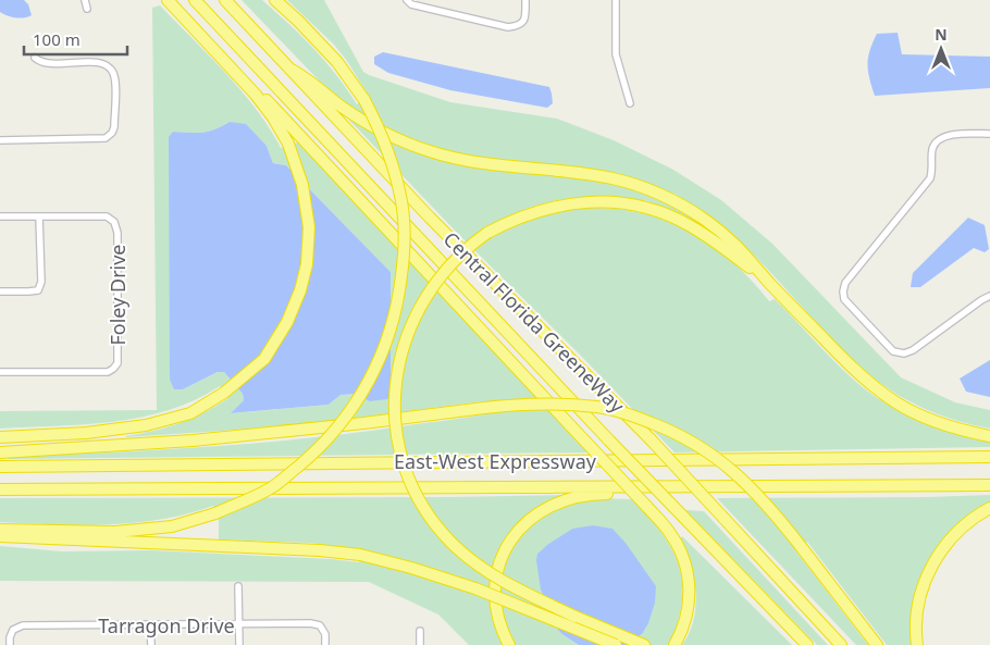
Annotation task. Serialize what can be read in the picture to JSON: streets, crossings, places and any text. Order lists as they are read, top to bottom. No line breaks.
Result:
{"streets":{"highway":["Central Florida GreeneWay","East-West Expressway"],"street":["Foley Drive","Tarragon Drive"]},"scale_bar":"100 m","north":"top"}
